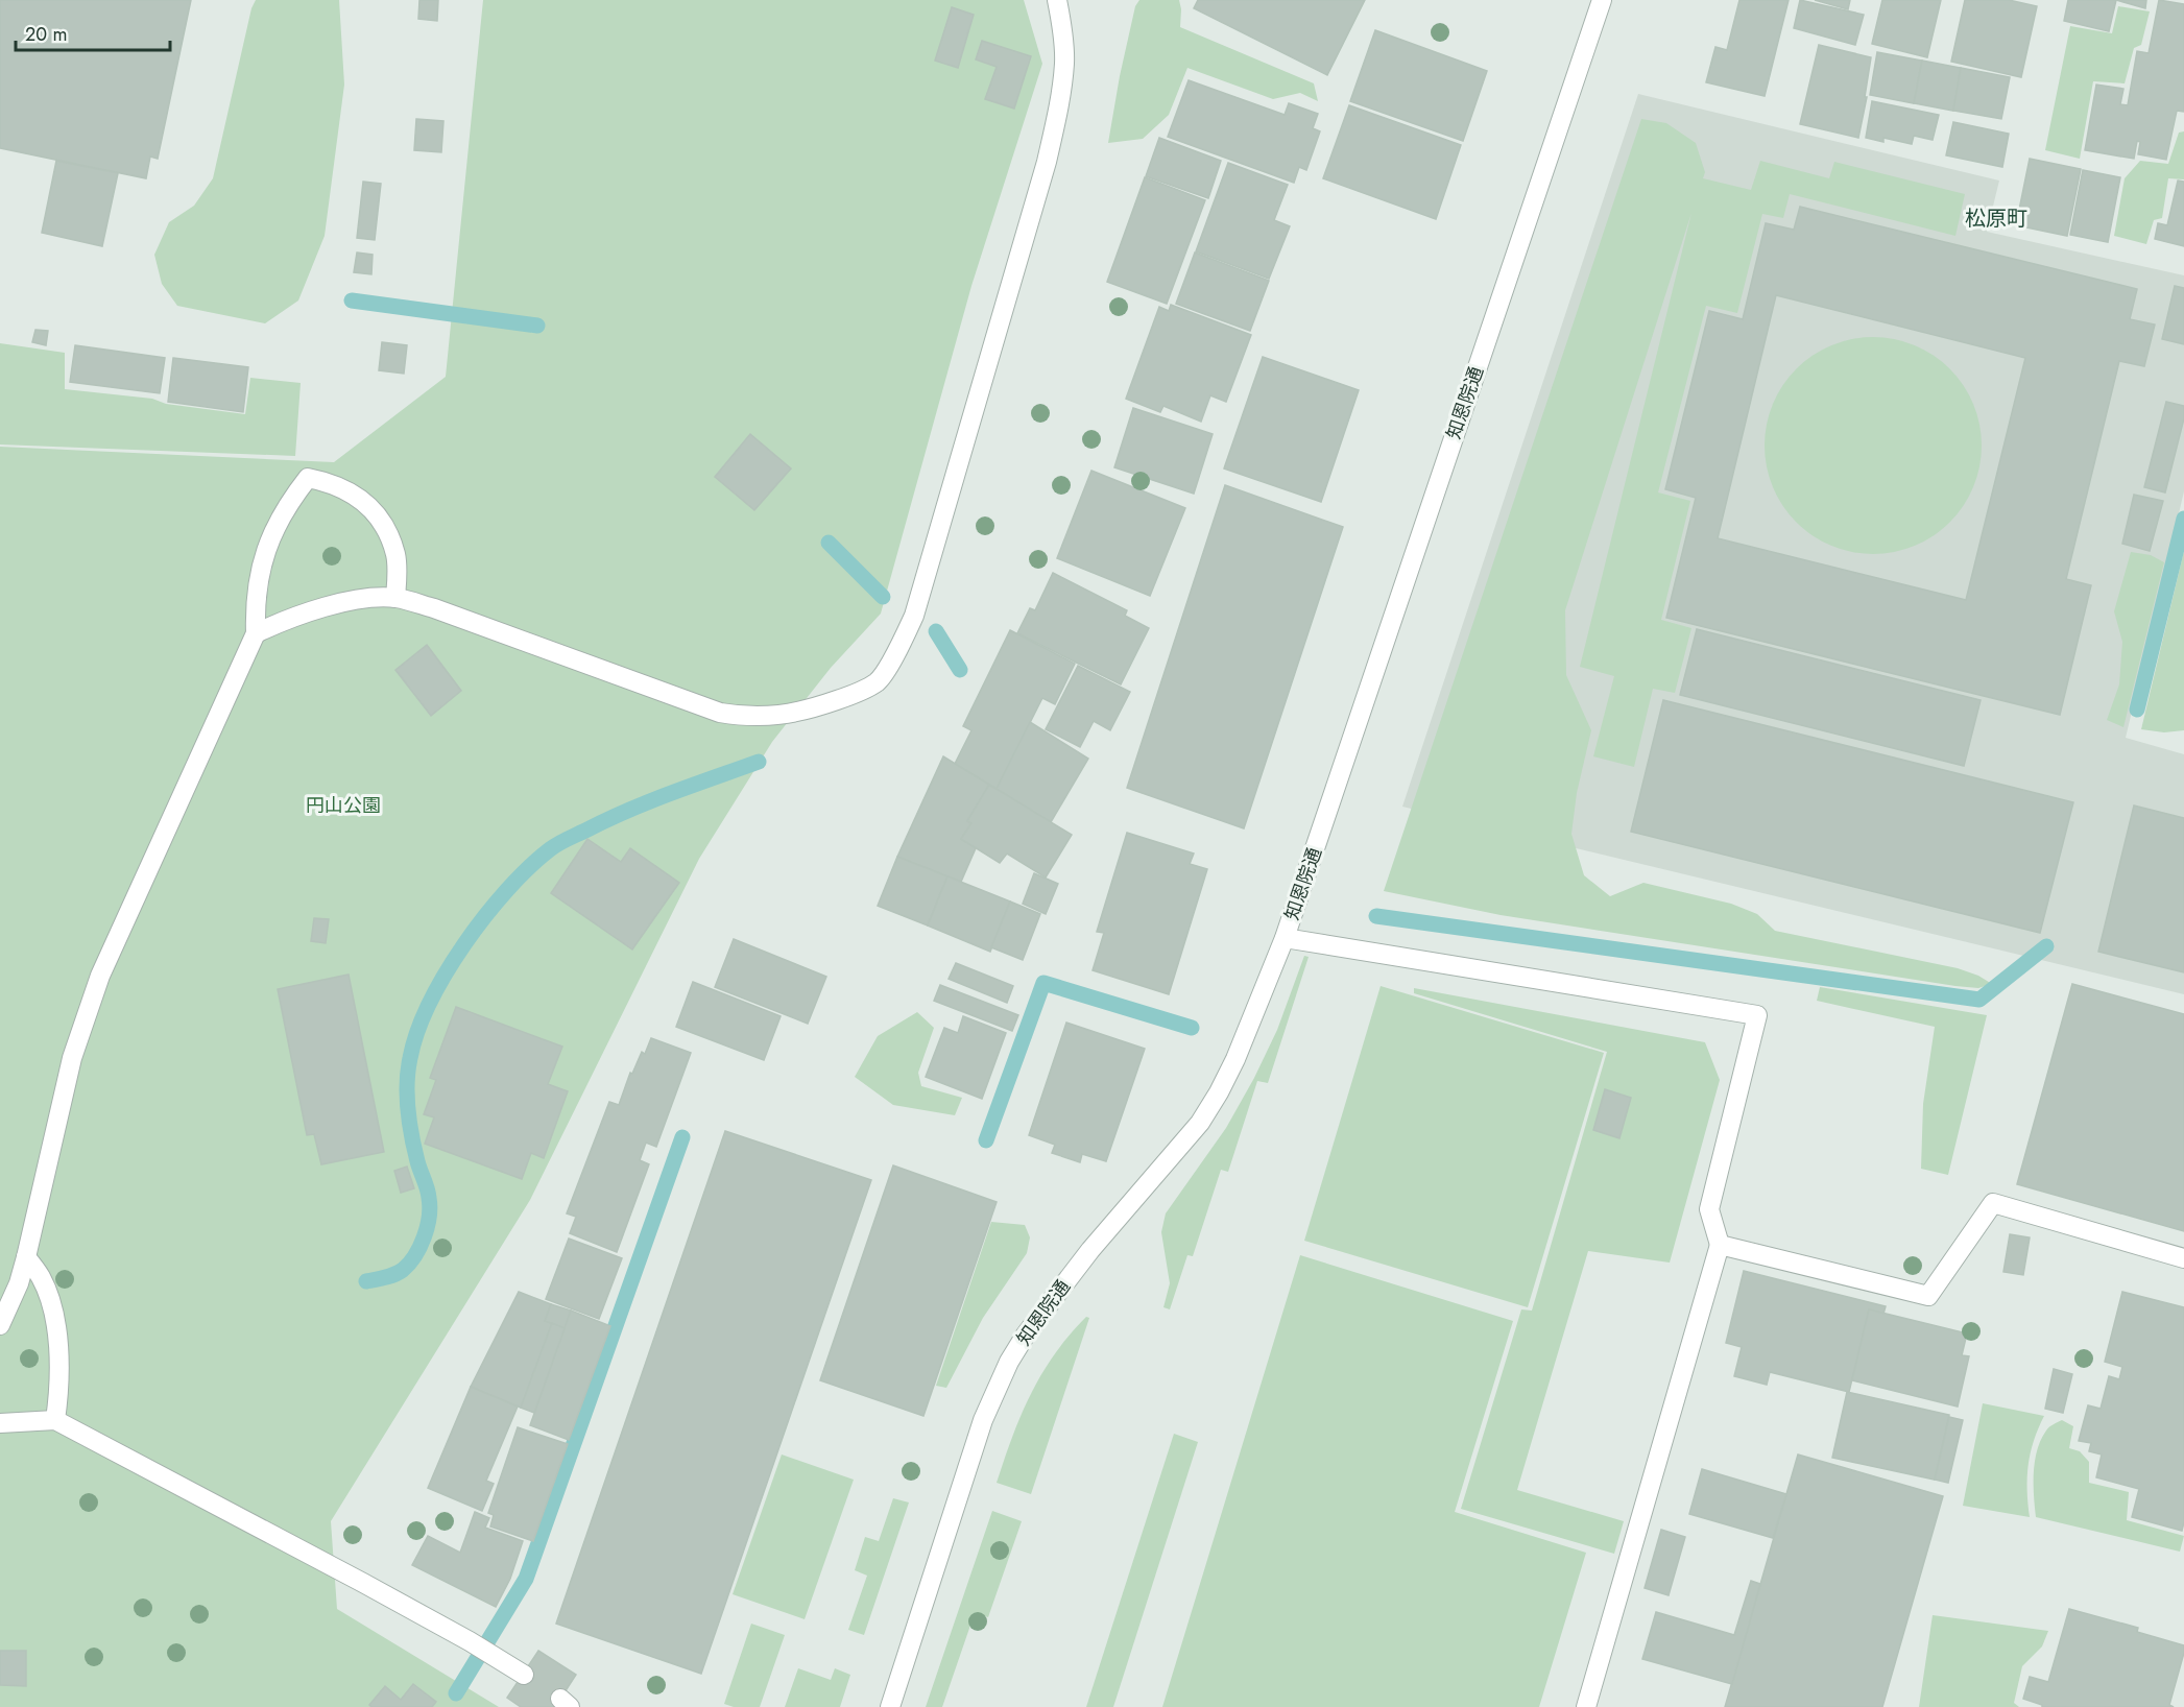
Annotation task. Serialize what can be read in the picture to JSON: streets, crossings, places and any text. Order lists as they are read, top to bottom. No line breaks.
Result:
{"streets":{"street":["知恩院通"]},"districts":["松原町"],"parks":["円山公園"],"scale_bar":"20 m"}
